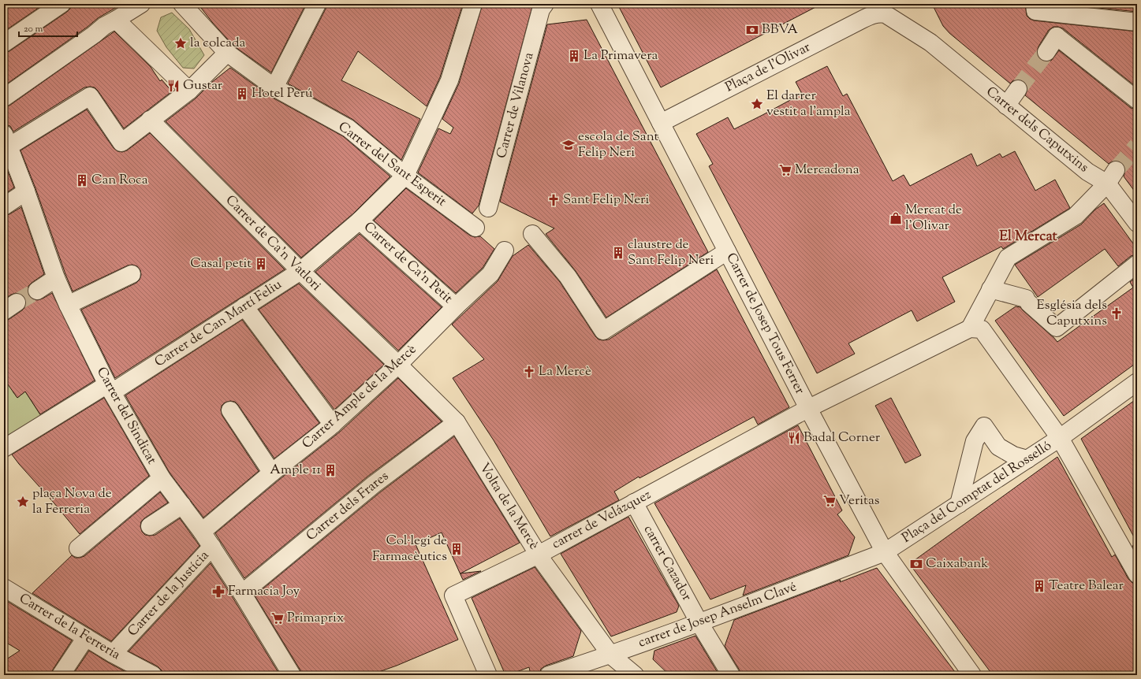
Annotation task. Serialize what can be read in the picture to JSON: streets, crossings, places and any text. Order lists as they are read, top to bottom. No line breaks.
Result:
{"streets":{"street":["Plaça de l'Olivar","Carrer de Vilanova","Carrer dels Caputxins","Carrer del Sant Esperit","Carrer de Ca'n Vatlori","Carrer de Ca'n Petit","Carrer de Can Martí Feliu","Carrer de Josep Tous Ferrer","Carrer Ample de la Mercè","Carrer del Sindicat","Plaça del Comptat del Rosselló","Carrer dels Frares","Volta de la Mercè","carrer de Velázquez","carrer Cazador","Carrer de la Justícia","carrer de Josep Anselm Clavé","Carrer de la Ferreria"]},"crossings":[["Plaça de l'Olivar","Carrer dels Caputxins"],["Plaça de l'Olivar","Carrer de Josep Tous Ferrer"],["Carrer del Sant Esperit","Carrer de Can Martí Feliu"],["Carrer de Ca'n Vatlori","Carrer de Can Martí Feliu"],["Carrer de Ca'n Vatlori","Carrer Ample de la Mercè"],["Carrer de Ca'n Vatlori","Volta de la Mercè"],["Carrer de Ca'n Petit","Carrer de Can Martí Feliu"],["Carrer de Ca'n Petit","Carrer Ample de la Mercè"],["Carrer de Can Martí Feliu","Carrer del Sindicat"],["Carrer de Josep Tous Ferrer","carrer de Velázquez"],["Carrer Ample de la Mercè","Carrer del Sindicat"],["Carrer Ample de la Mercè","Volta de la Mercè"],["Carrer del Sindicat","Carrer dels Frares"],["Carrer del Sindicat","Carrer de la Justícia"],["Plaça del Comptat del Rosselló","carrer de Josep Anselm Clavé"],["Carrer dels Frares","Volta de la Mercè"],["Volta de la Mercè","carrer de Velázquez"],["Volta de la Mercè","carrer de Josep Anselm Clavé"],["carrer de Velázquez","carrer Cazador"],["carrer Cazador","carrer de Josep Anselm Clavé"],["Carrer de la Justícia","Carrer de la Ferreria"]],"districts":["El Mercat"],"places":{"bank":["BBVA","Caixabank"],"place":["la colcada","El darrer vestit a l'ampla","plaça Nova de la Ferreria"],"building":["La Primavera","Hotel Perú","Can Roca","claustre de Sant Felip Neri","Casal petit","Ample 11","Col·legi de Farmacèutics","Teatre Balear"],"restaurant":["Gustar","Badal Corner"],"school or university":["escola de Sant Felip Neri"],"supermarket":["Mercadona","Veritas","Primaprix"],"church":["Sant Felip Neri","Església dels Caputxins","La Mercè"],"shop":["Mercat de l'Olivar"],"pharmacy":["Farmacia Joy"]},"scale_bar":"20 m"}
